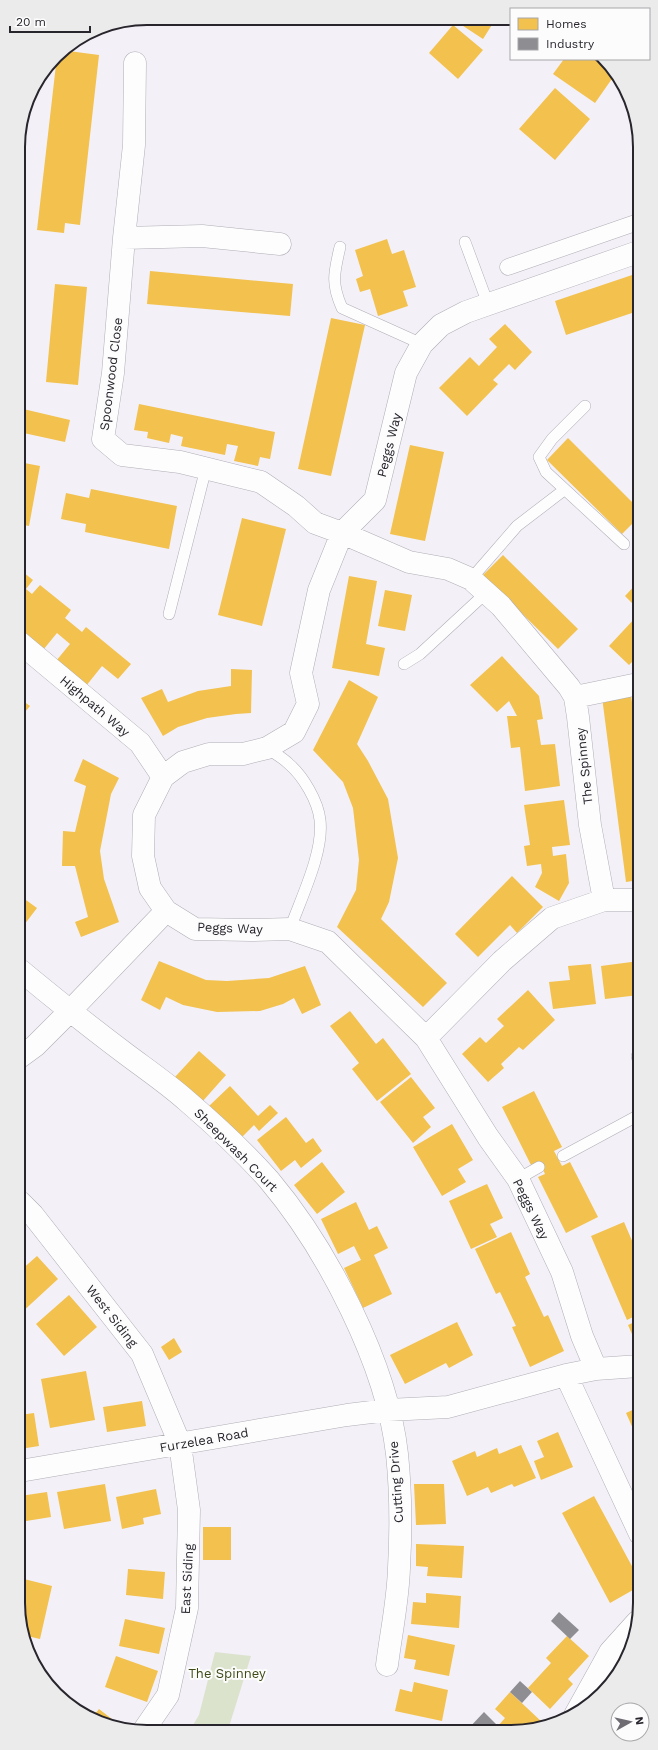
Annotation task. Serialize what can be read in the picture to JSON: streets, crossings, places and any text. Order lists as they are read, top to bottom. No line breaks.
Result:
{"streets":{"street":["Spoonwood Close","Peggs Way","Highpath Way","The Spinney","Sheepwash Court","West Siding","Furzelea Road","Cutting Drive","East Siding"]},"crossings":[["Spoonwood Close","Peggs Way"],["Spoonwood Close","The Spinney"],["Peggs Way","Highpath Way"],["Peggs Way","The Spinney"],["Sheepwash Court","Furzelea Road"],["Sheepwash Court","Cutting Drive"],["West Siding","Furzelea Road"],["West Siding","East Siding"],["Furzelea Road","Cutting Drive"],["Furzelea Road","East Siding"]],"parks":["The Spinney"],"legend":["Homes","Industry"],"scale_bar":"20 m","north":"right"}
